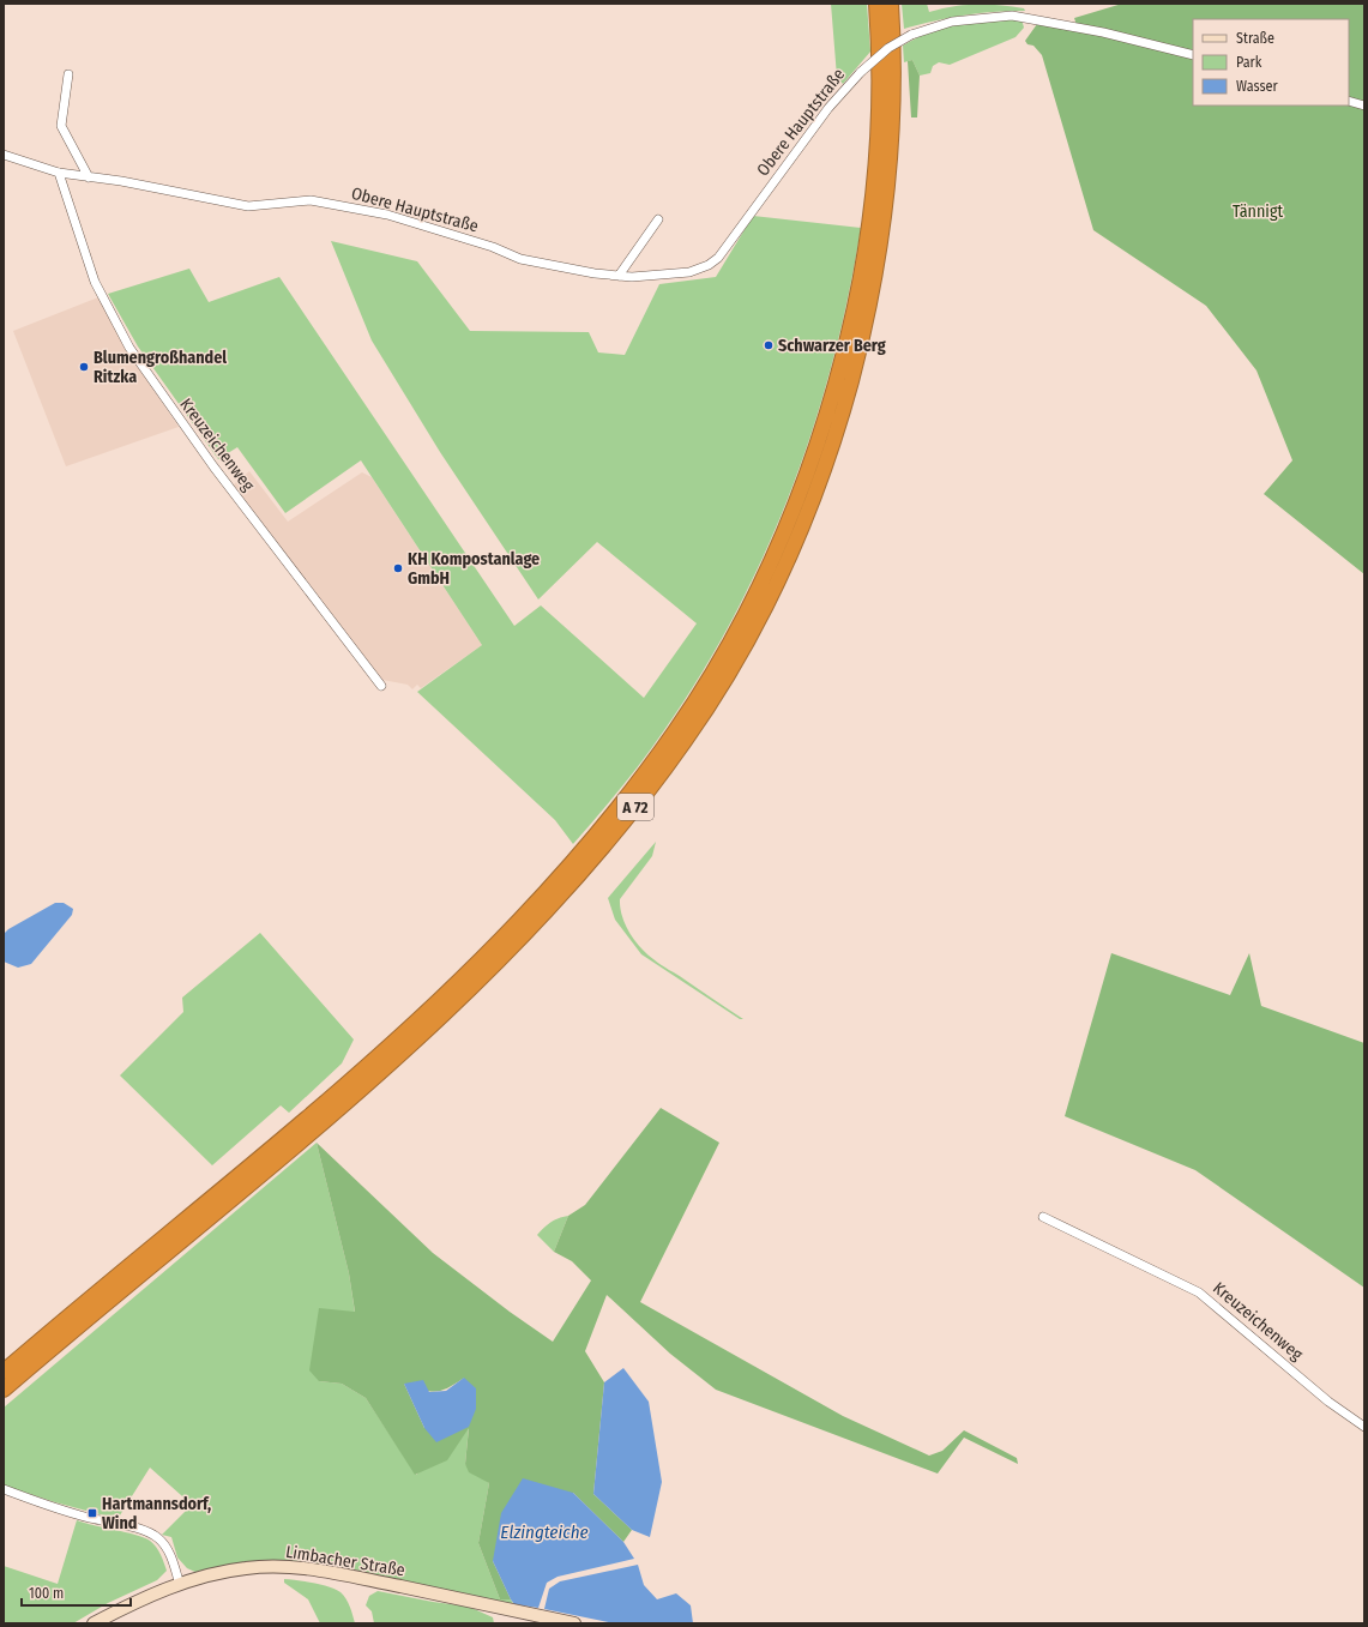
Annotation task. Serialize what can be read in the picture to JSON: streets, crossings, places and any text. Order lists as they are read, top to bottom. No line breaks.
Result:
{"streets":{"highway":["A 72"],"main road":["Limbacher Straße"],"street":["Obere Hauptstraße","Kreuzeichenweg"]},"crossings":[["Obere Hauptstraße","Kreuzeichenweg"]],"water":["Elzingteiche"],"parks":["Tännigt"],"places":{"other":["Schwarzer Berg","Blumengroßhandel Ritzka","KH Kompostanlage GmbH"],"transit":["Hartmannsdorf, Wind"]},"legend":["Straße","Park","Wasser"],"scale_bar":"100 m"}
